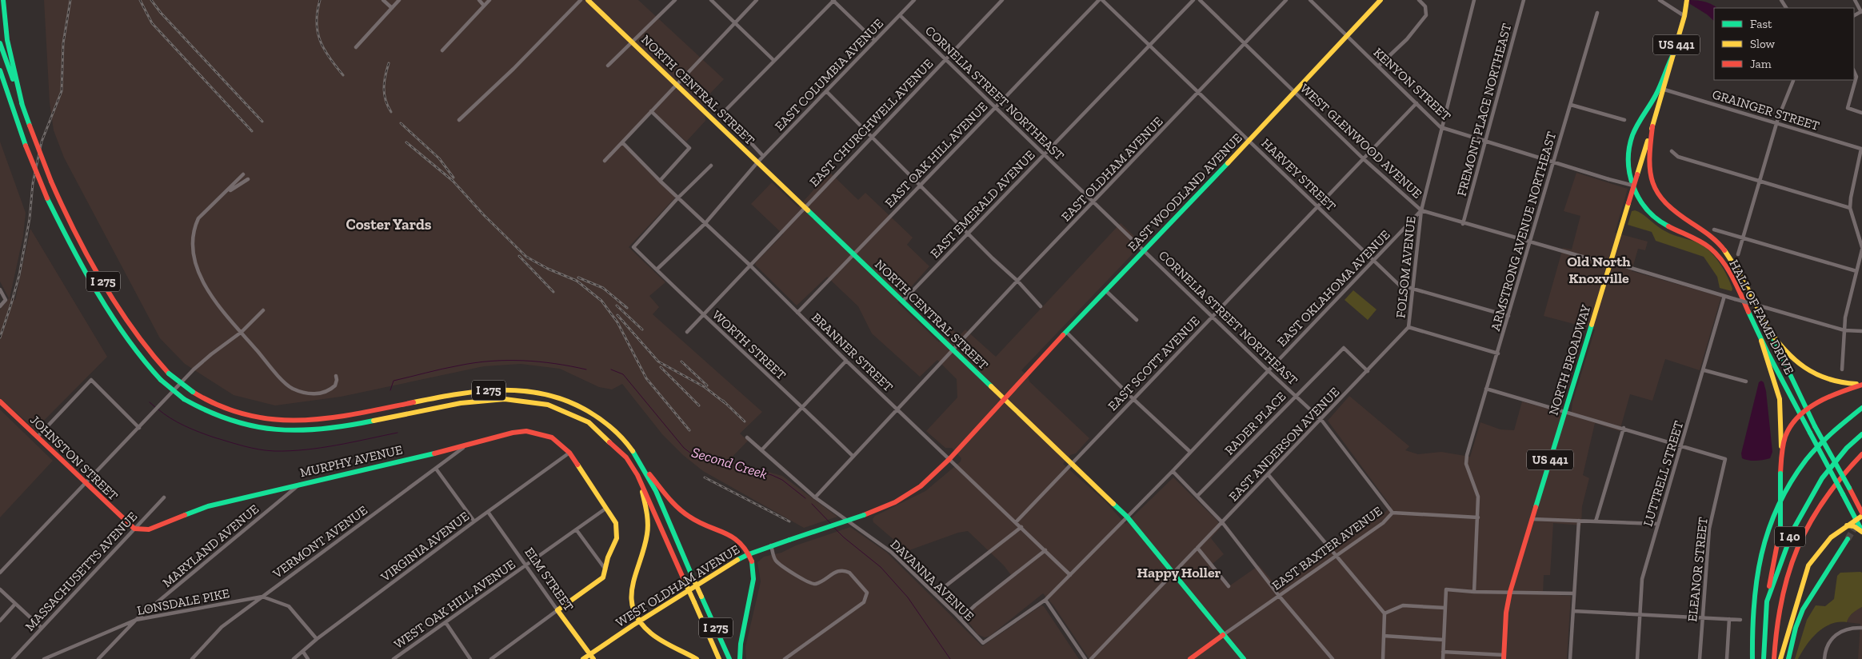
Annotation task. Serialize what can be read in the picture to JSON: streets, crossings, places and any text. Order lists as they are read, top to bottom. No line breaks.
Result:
{"streets":{"main road":["US 441","NORTH CENTRAL STREET","EAST WOODLAND AVENUE","I 275","HALL OF FAME DRIVE","NORTH BROADWAY","JOHNSTON STREET","MURPHY AVENUE","I 40","ELM STREET","WEST OLDHAM AVENUE"],"street":["EAST COLUMBIA AVENUE","KENYON STREET","CORNELIA STREET NORTHEAST","FREMONT PLACE NORTHEAST","GRAINGER STREET","EAST CHURCHWELL AVENUE","WEST GLENWOOD AVENUE","EAST OAK HILL AVENUE","EAST OLDHAM AVENUE","HARVEY STREET","EAST EMERALD AVENUE","ARMSTRONG AVENUE NORTHEAST","FOLSOM AVENUE","EAST OKLAHOMA AVENUE","WORTH STREET","BRANNER STREET","EAST SCOTT AVENUE","RADER PLACE","EAST ANDERSON AVENUE","LUTTRELL STREET","VERMONT AVENUE","MARYLAND AVENUE","VIRGINIA AVENUE","EAST BAXTER AVENUE","ELEANOR STREET","MASSACHUSETTS AVENUE","DAVANNA AVENUE","LONSDALE PIKE","WEST OAK HILL AVENUE"]},"crossings":[["EAST COLUMBIA AVENUE","NORTH CENTRAL STREET"],["EAST COLUMBIA AVENUE","CORNELIA STREET NORTHEAST"],["EAST COLUMBIA AVENUE","WORTH STREET"],["EAST COLUMBIA AVENUE","BRANNER STREET"],["KENYON STREET","FREMONT PLACE NORTHEAST"],["KENYON STREET","EAST WOODLAND AVENUE"],["KENYON STREET","ARMSTRONG AVENUE NORTHEAST"],["KENYON STREET","FOLSOM AVENUE"],["KENYON STREET","NORTH BROADWAY"],["KENYON STREET","EAST SCOTT AVENUE"],["NORTH CENTRAL STREET","EAST CHURCHWELL AVENUE"],["NORTH CENTRAL STREET","EAST OAK HILL AVENUE"],["NORTH CENTRAL STREET","EAST OLDHAM AVENUE"],["NORTH CENTRAL STREET","EAST WOODLAND AVENUE"],["NORTH CENTRAL STREET","EAST EMERALD AVENUE"],["NORTH CENTRAL STREET","EAST OKLAHOMA AVENUE"],["NORTH CENTRAL STREET","EAST SCOTT AVENUE"],["NORTH CENTRAL STREET","EAST ANDERSON AVENUE"],["NORTH CENTRAL STREET","EAST BAXTER AVENUE"],["CORNELIA STREET NORTHEAST","EAST CHURCHWELL AVENUE"],["CORNELIA STREET NORTHEAST","EAST OAK HILL AVENUE"],["CORNELIA STREET NORTHEAST","EAST OLDHAM AVENUE"],["CORNELIA STREET NORTHEAST","EAST WOODLAND AVENUE"],["CORNELIA STREET NORTHEAST","EAST EMERALD AVENUE"],["CORNELIA STREET NORTHEAST","EAST OKLAHOMA AVENUE"],["CORNELIA STREET NORTHEAST","EAST SCOTT AVENUE"],["CORNELIA STREET NORTHEAST","RADER PLACE"],["CORNELIA STREET NORTHEAST","EAST ANDERSON AVENUE"],["CORNELIA STREET NORTHEAST","EAST BAXTER AVENUE"],["FREMONT PLACE NORTHEAST","WEST GLENWOOD AVENUE"],["GRAINGER STREET","NORTH BROADWAY"],["EAST CHURCHWELL AVENUE","WORTH STREET"],["EAST CHURCHWELL AVENUE","BRANNER STREET"],["WEST GLENWOOD AVENUE","EAST OLDHAM AVENUE"],["WEST GLENWOOD AVENUE","EAST WOODLAND AVENUE"],["WEST GLENWOOD AVENUE","ARMSTRONG AVENUE NORTHEAST"],["WEST GLENWOOD AVENUE","FOLSOM AVENUE"],["WEST GLENWOOD AVENUE","EAST OKLAHOMA AVENUE"],["WEST GLENWOOD AVENUE","NORTH BROADWAY"],["WEST GLENWOOD AVENUE","EAST SCOTT AVENUE"],["WEST GLENWOOD AVENUE","LUTTRELL STREET"],["EAST OLDHAM AVENUE","HARVEY STREET"],["HARVEY STREET","EAST WOODLAND AVENUE"],["HARVEY STREET","EAST EMERALD AVENUE"],["HARVEY STREET","ARMSTRONG AVENUE NORTHEAST"],["HARVEY STREET","FOLSOM AVENUE"],["HARVEY STREET","EAST OKLAHOMA AVENUE"],["HARVEY STREET","EAST SCOTT AVENUE"],["EAST WOODLAND AVENUE","BRANNER STREET"],["EAST WOODLAND AVENUE","WEST OLDHAM AVENUE"],["ARMSTRONG AVENUE NORTHEAST","EAST BAXTER AVENUE"],["FOLSOM AVENUE","EAST OKLAHOMA AVENUE"],["FOLSOM AVENUE","EAST ANDERSON AVENUE"],["EAST OKLAHOMA AVENUE","BRANNER STREET"],["EAST OKLAHOMA AVENUE","DAVANNA AVENUE"],["HALL OF FAME DRIVE","NORTH BROADWAY"],["WORTH STREET","BRANNER STREET"],["BRANNER STREET","EAST SCOTT AVENUE"],["BRANNER STREET","WEST OLDHAM AVENUE"],["RADER PLACE","EAST ANDERSON AVENUE"],["JOHNSTON STREET","MURPHY AVENUE"],["JOHNSTON STREET","MASSACHUSETTS AVENUE"],["MURPHY AVENUE","VERMONT AVENUE"],["MURPHY AVENUE","MARYLAND AVENUE"],["MURPHY AVENUE","VIRGINIA AVENUE"],["MURPHY AVENUE","MASSACHUSETTS AVENUE"],["MURPHY AVENUE","ELM STREET"],["MURPHY AVENUE","WEST OAK HILL AVENUE"],["LUTTRELL STREET","ELEANOR STREET"],["VERMONT AVENUE","LONSDALE PIKE"],["MARYLAND AVENUE","LONSDALE PIKE"],["VIRGINIA AVENUE","ELM STREET"],["ELM STREET","WEST OLDHAM AVENUE"],["ELM STREET","WEST OAK HILL AVENUE"]],"districts":["Coster Yards","Old North Knoxville","Happy Holler"],"water":["Second Creek"],"legend":["Fast","Slow","Jam"]}
